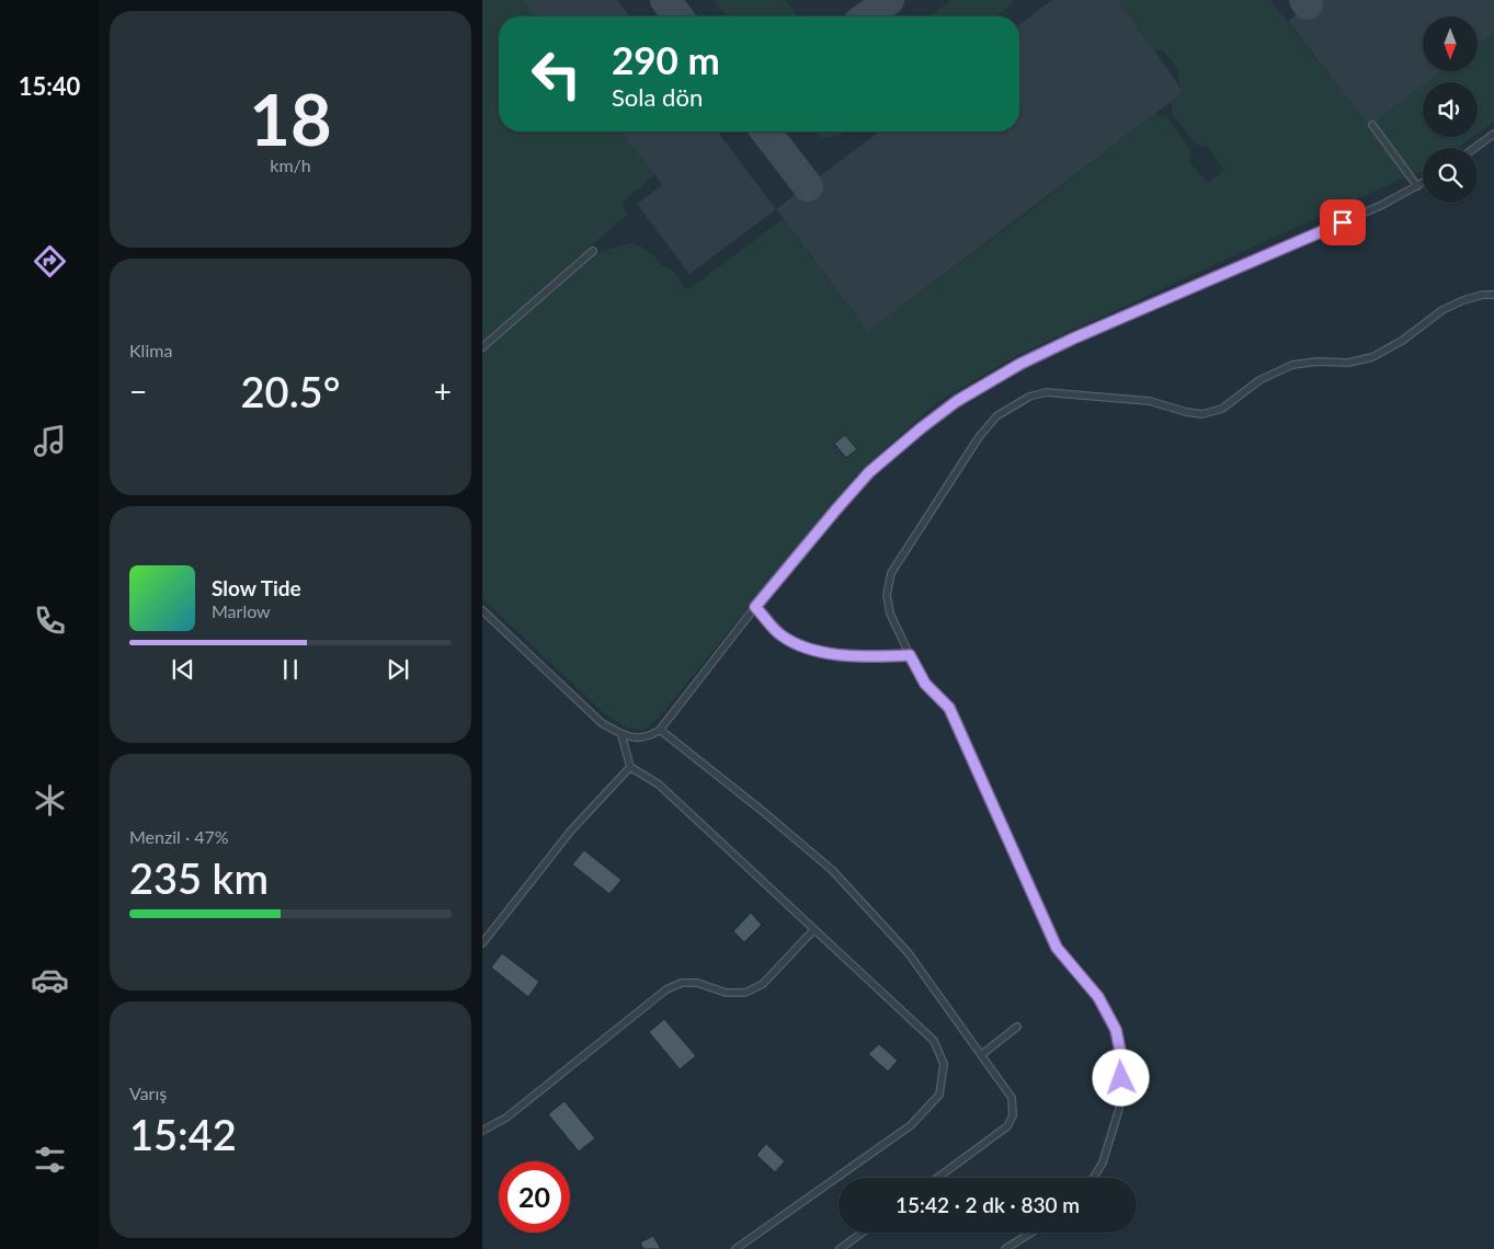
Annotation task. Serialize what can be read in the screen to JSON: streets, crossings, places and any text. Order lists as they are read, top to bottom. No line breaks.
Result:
{"north":"bottom","page":{"tabs":"15:40","tile":[["18","km/h"],"Klima",["Menzil · 47%","235 km"],["Varış","15:42"]],"turn":["290 m","Sola dön"],"heat":["−","20.5°","+"],"song":["Slow Tide","Marlow"],"limit":"20","trip":"15:42 · 2 dk · 830 m"}}
